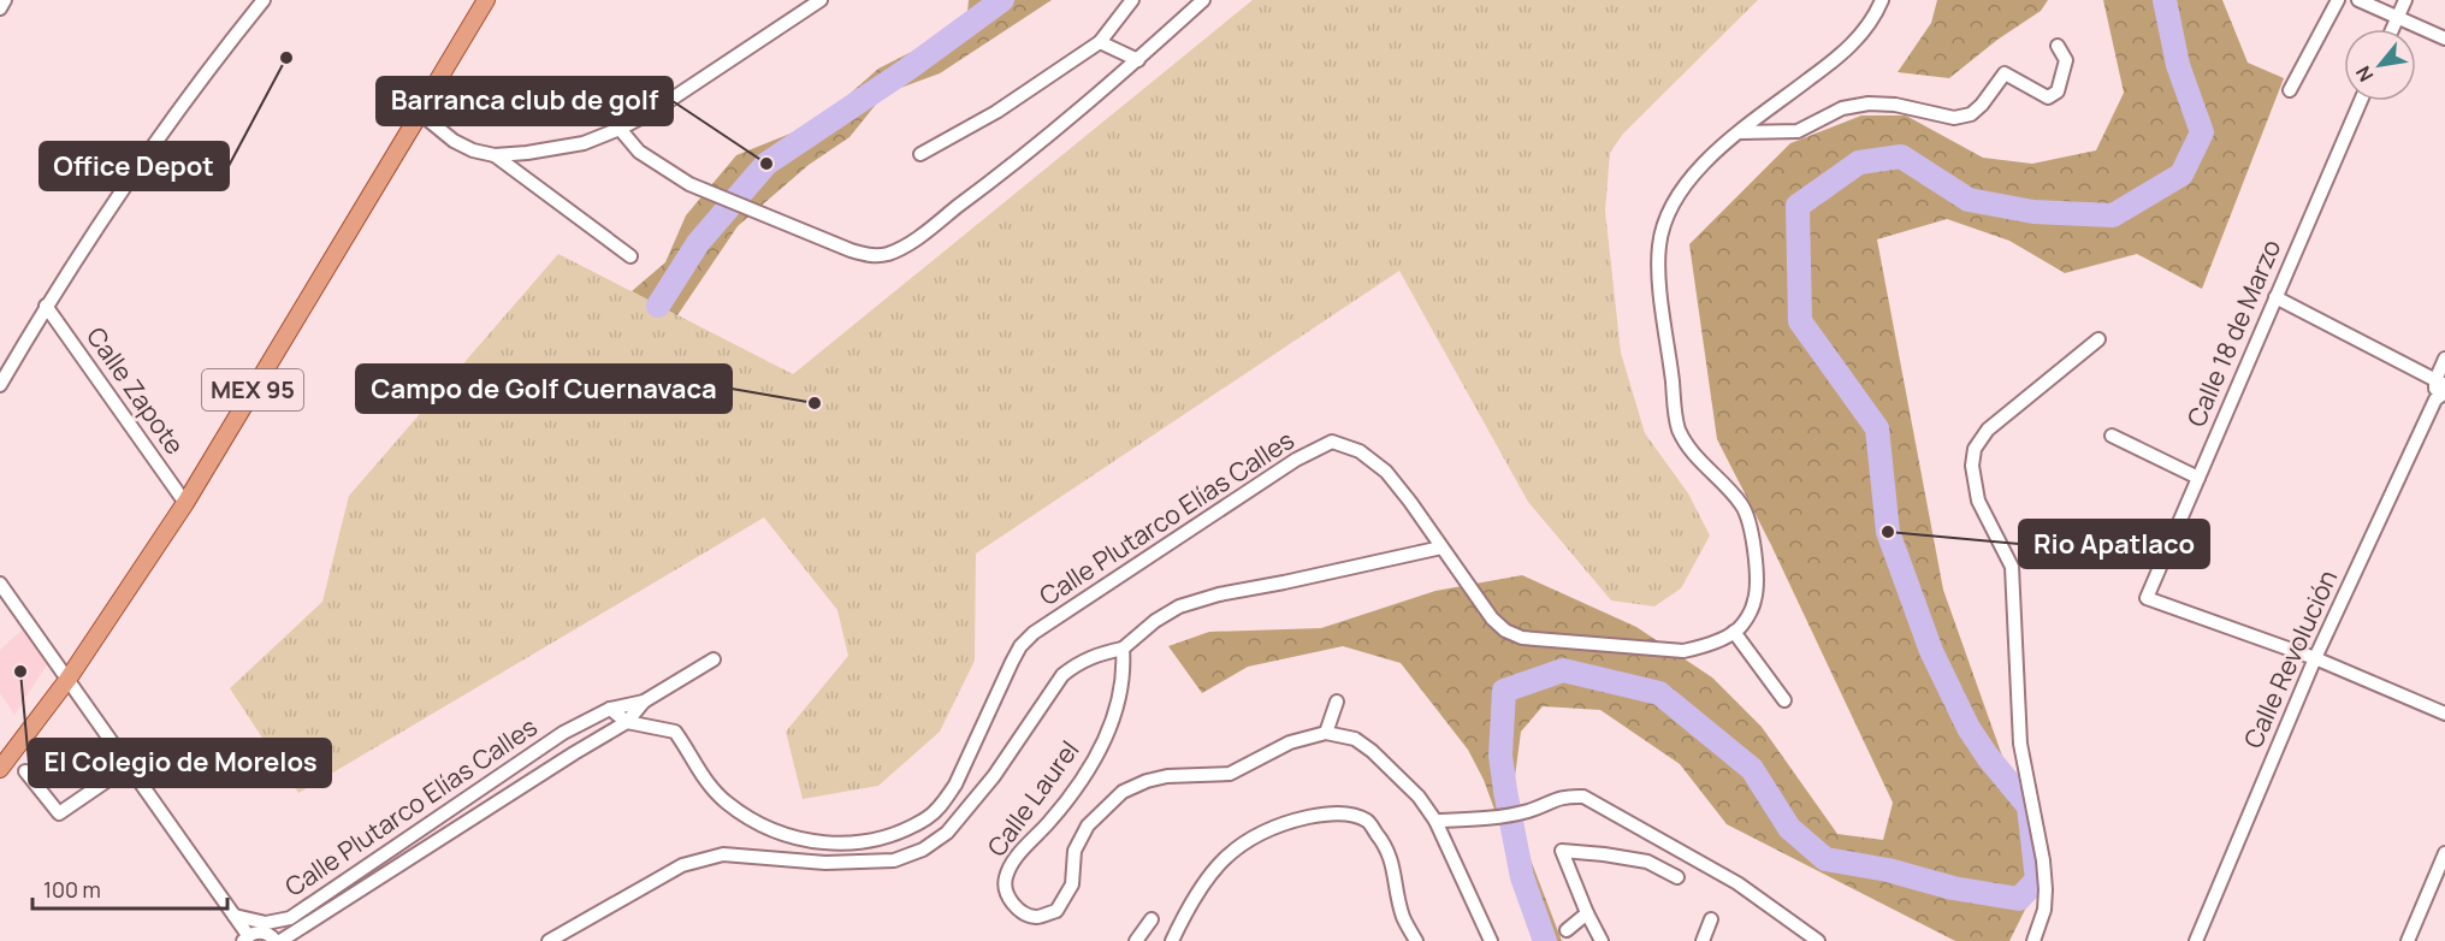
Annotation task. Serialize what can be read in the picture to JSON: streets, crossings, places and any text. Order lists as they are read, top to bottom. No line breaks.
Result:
{"streets":{"main road":["MEX 95"],"street":["Calle 18 de Marzo","Calle Zapote","Calle Plutarco Elías Calles","Calle Revolución","Calle Laurel"]},"crossings":[["Calle 18 de Marzo","Calle Revolución"],["MEX 95","Calle Zapote"],["Calle Plutarco Elías Calles","Calle Laurel"]],"places":["Office Depot","Barranca club de golf","Campo de Golf Cuernavaca","Rio Apatlaco","El Colegio de Morelos"],"scale_bar":"100 m","north":"bottom left"}
